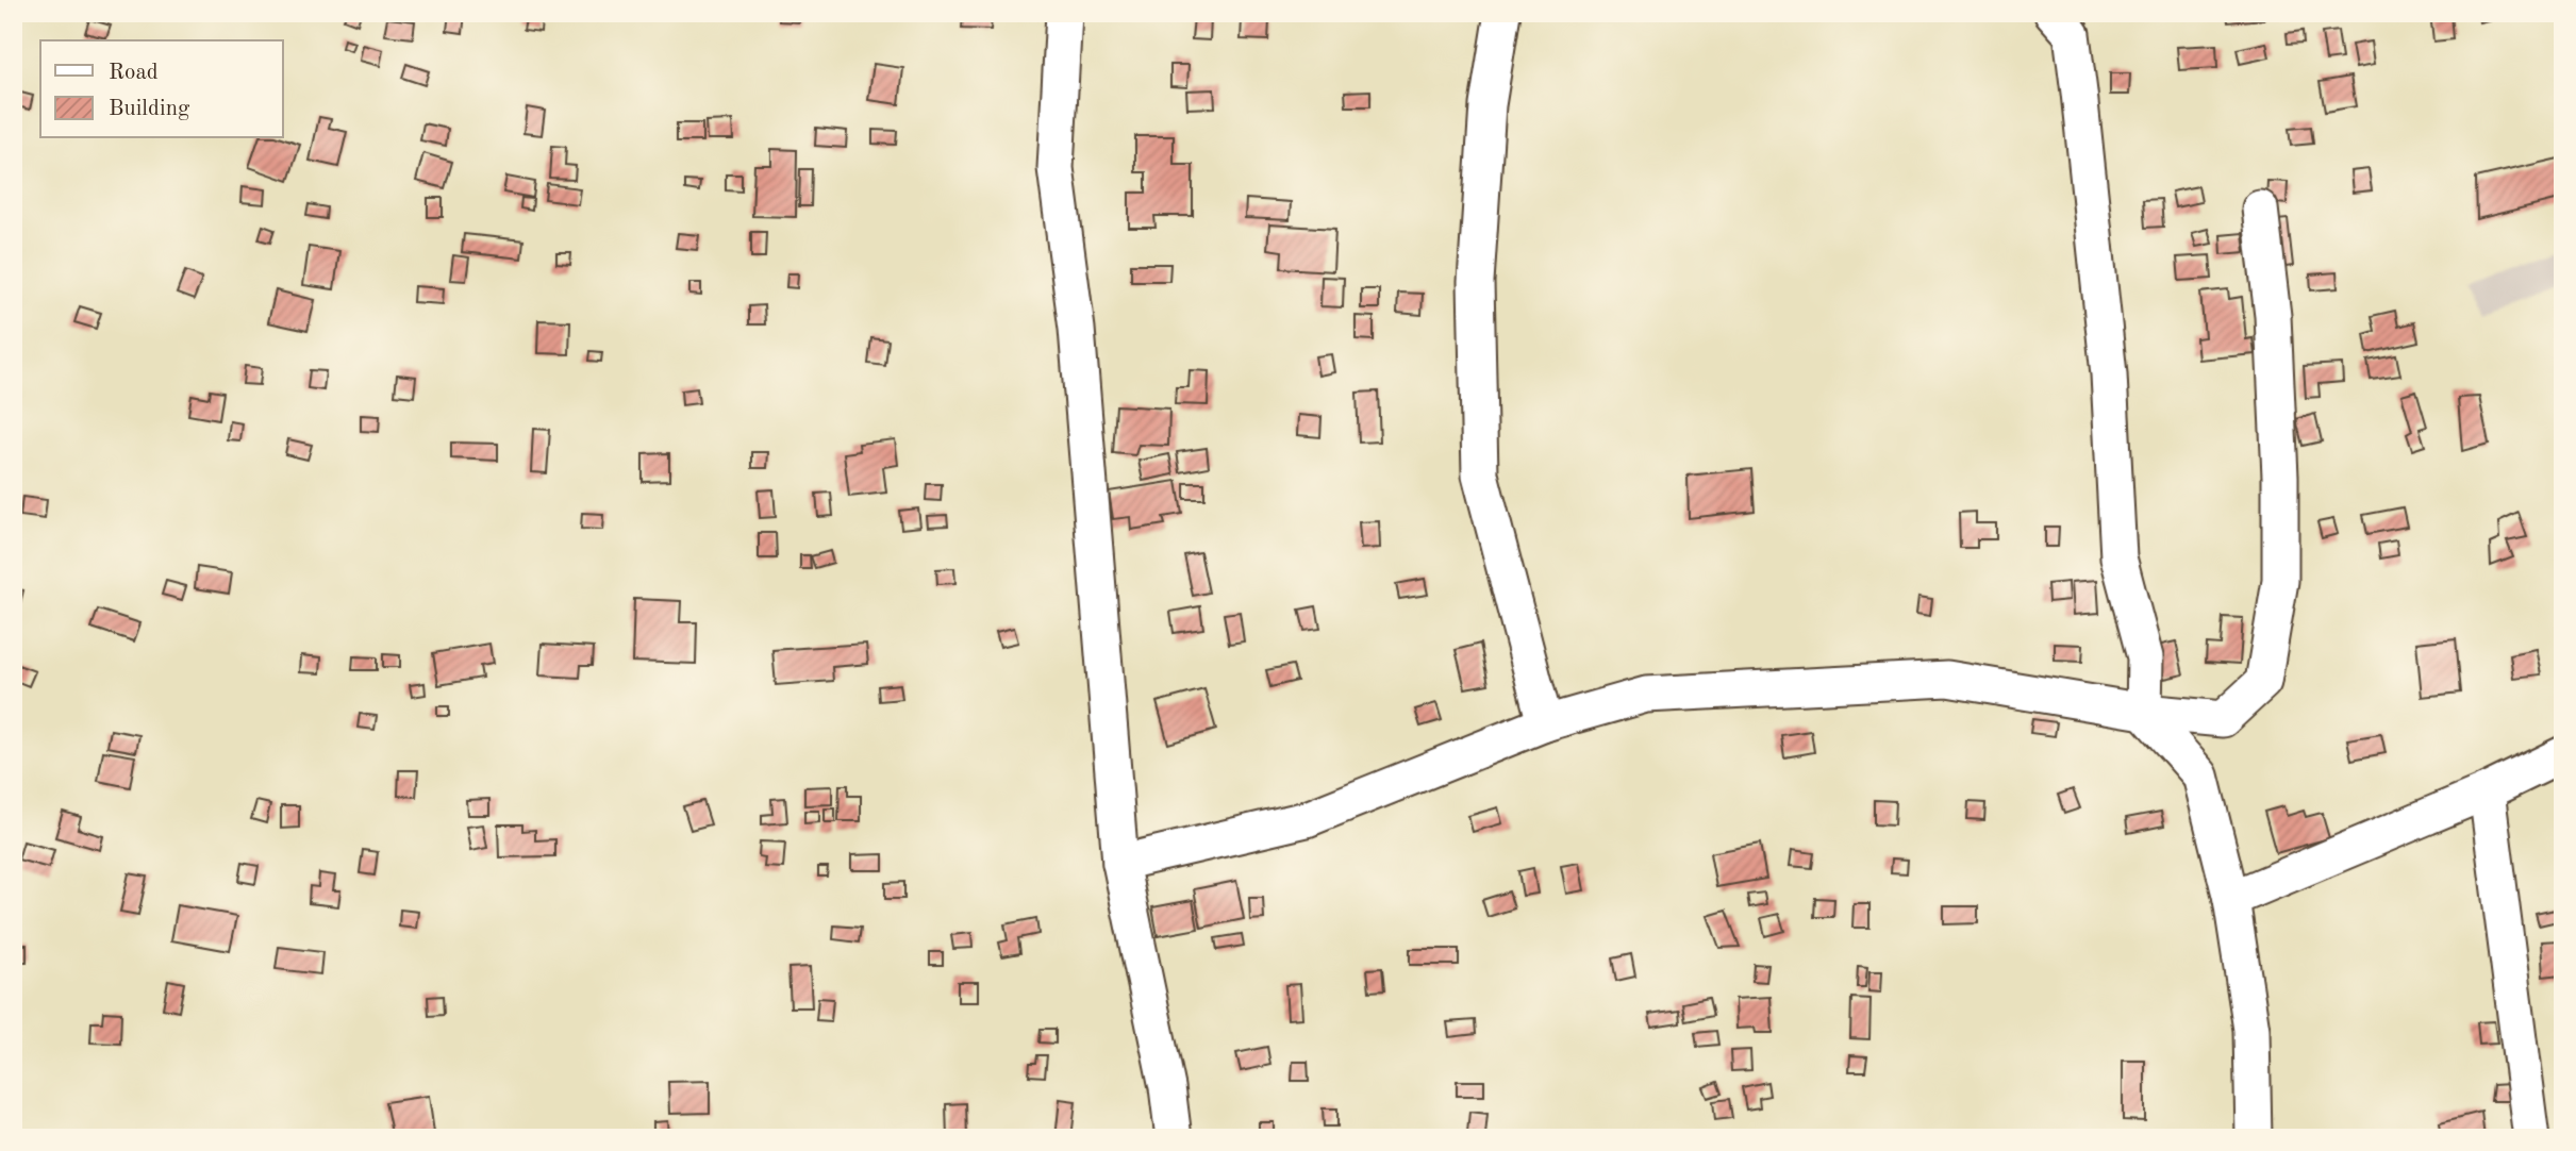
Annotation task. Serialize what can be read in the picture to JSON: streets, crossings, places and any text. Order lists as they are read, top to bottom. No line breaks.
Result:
{"legend":["Road","Building"]}
